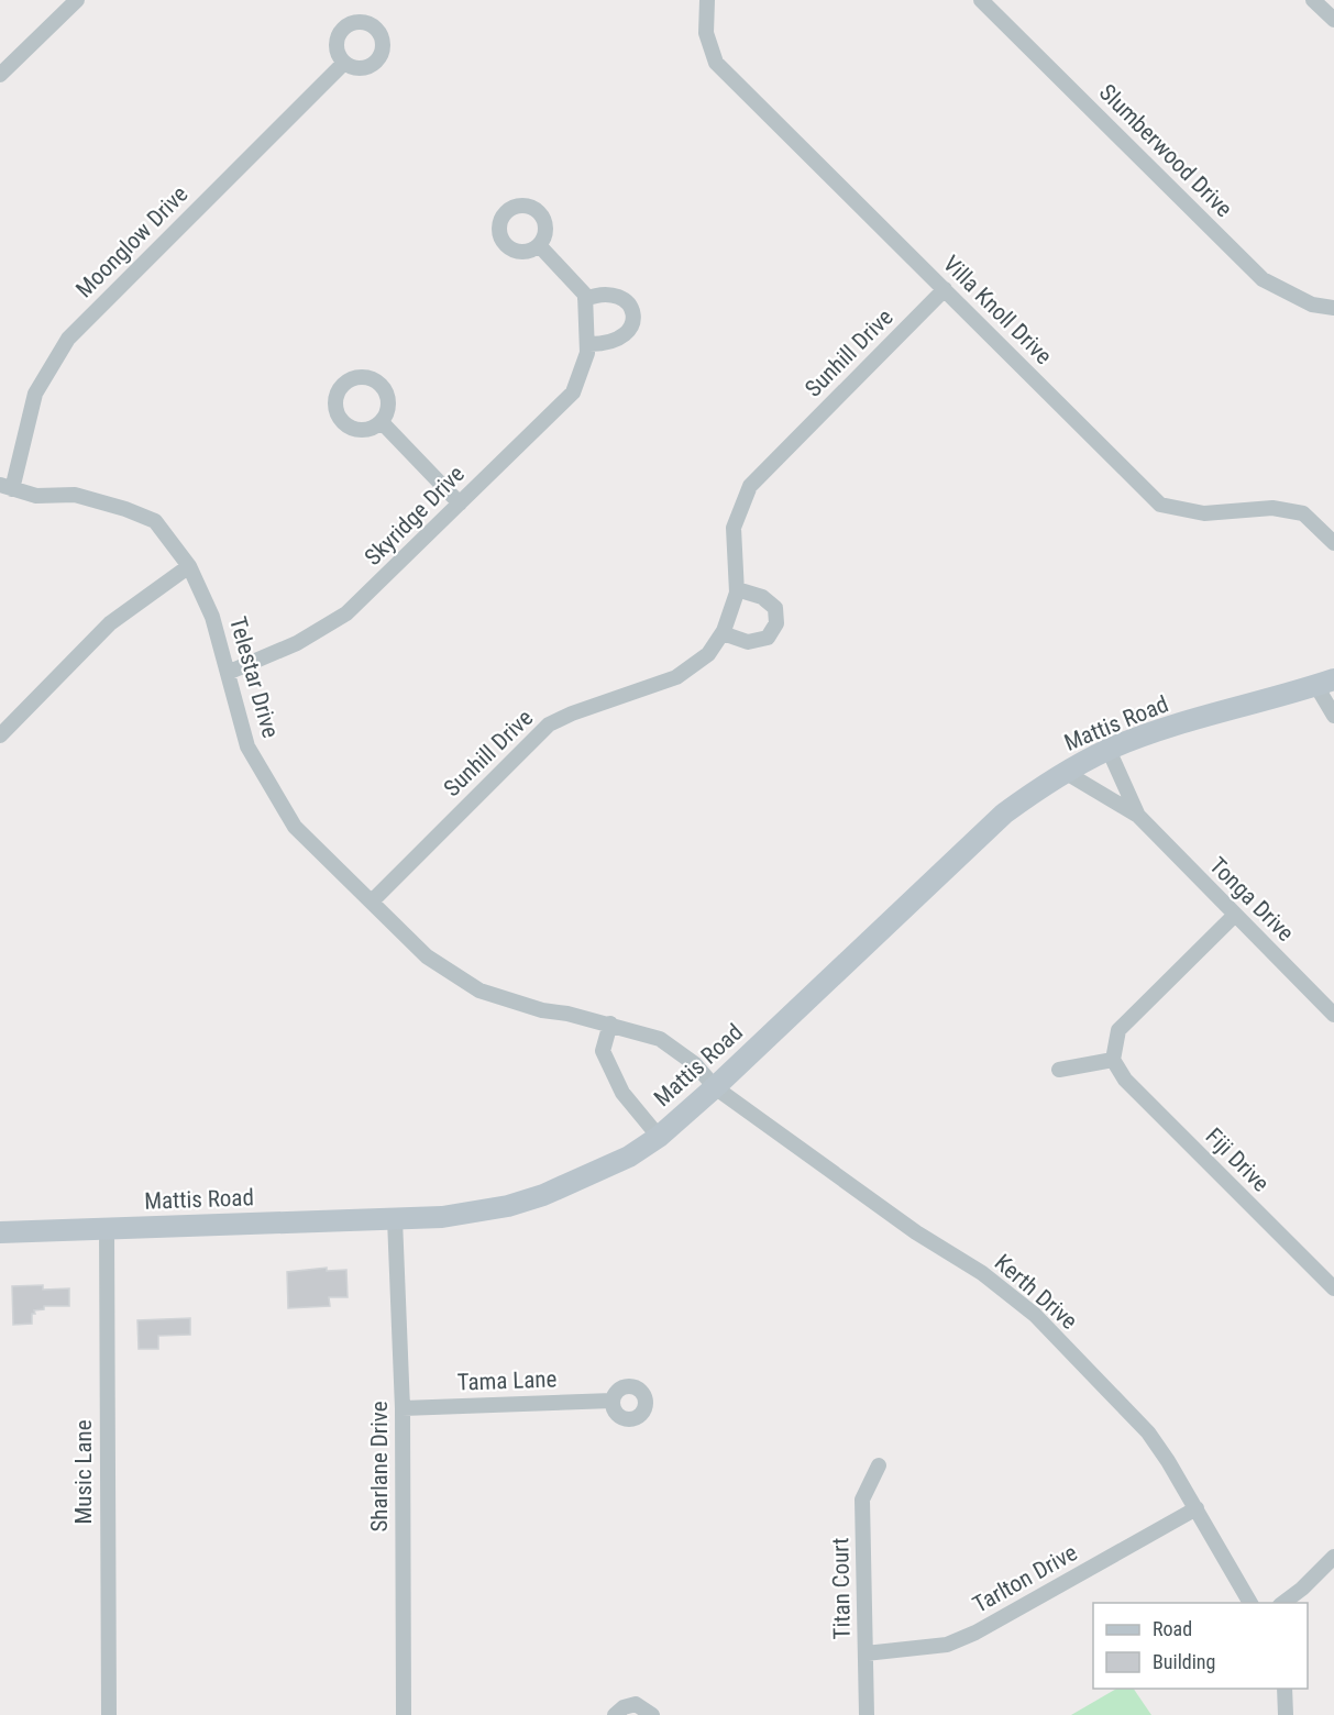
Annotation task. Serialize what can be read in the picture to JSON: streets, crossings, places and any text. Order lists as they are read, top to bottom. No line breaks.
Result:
{"streets":{"main road":["Mattis Road"],"street":["Slumberwood Drive","Moonglow Drive","Villa Knoll Drive","Sunhill Drive","Skyridge Drive","Telestar Drive","Tonga Drive","Fiji Drive","Kerth Drive","Tama Lane","Sharlane Drive","Music Lane","Tarlton Drive","Titan Court"]},"crossings":[["Moonglow Drive","Telestar Drive"],["Villa Knoll Drive","Sunhill Drive"],["Sunhill Drive","Telestar Drive"],["Skyridge Drive","Telestar Drive"],["Telestar Drive","Mattis Road"],["Telestar Drive","Kerth Drive"],["Mattis Road","Tonga Drive"],["Mattis Road","Kerth Drive"],["Mattis Road","Sharlane Drive"],["Mattis Road","Music Lane"],["Kerth Drive","Tarlton Drive"],["Tama Lane","Sharlane Drive"],["Tarlton Drive","Titan Court"]],"legend":["Road","Building"]}
